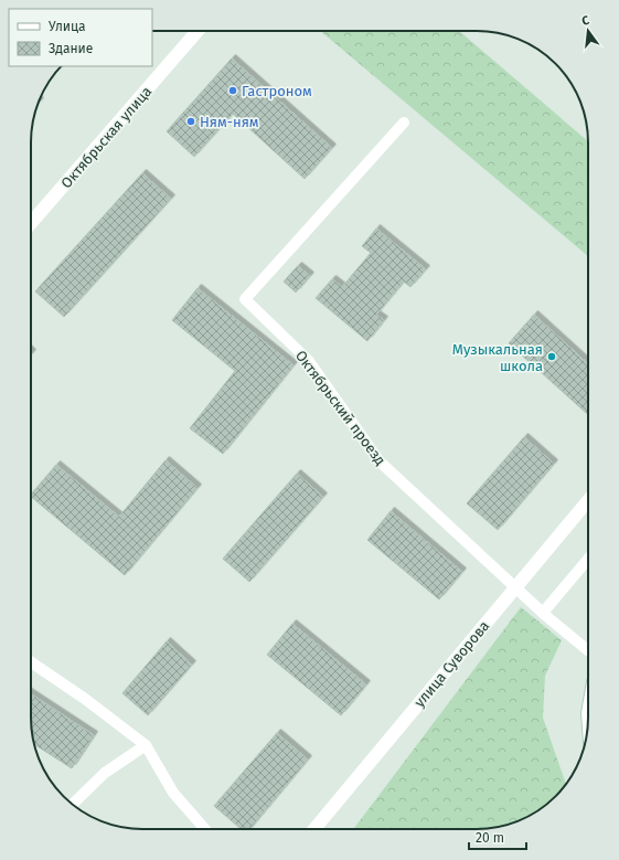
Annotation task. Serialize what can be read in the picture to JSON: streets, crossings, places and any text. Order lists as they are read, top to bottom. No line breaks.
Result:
{"streets":{"street":["Октябрьская улица","улица Суворова"],"lane":["Октябрьский проезд"]},"crossings":[["Октябрьский проезд","улица Суворова"]],"places":["Гастроном","Ням-ням","Музыкальная школа"],"legend":["Улица","Здание"],"scale_bar":"20 m","north":"top"}
